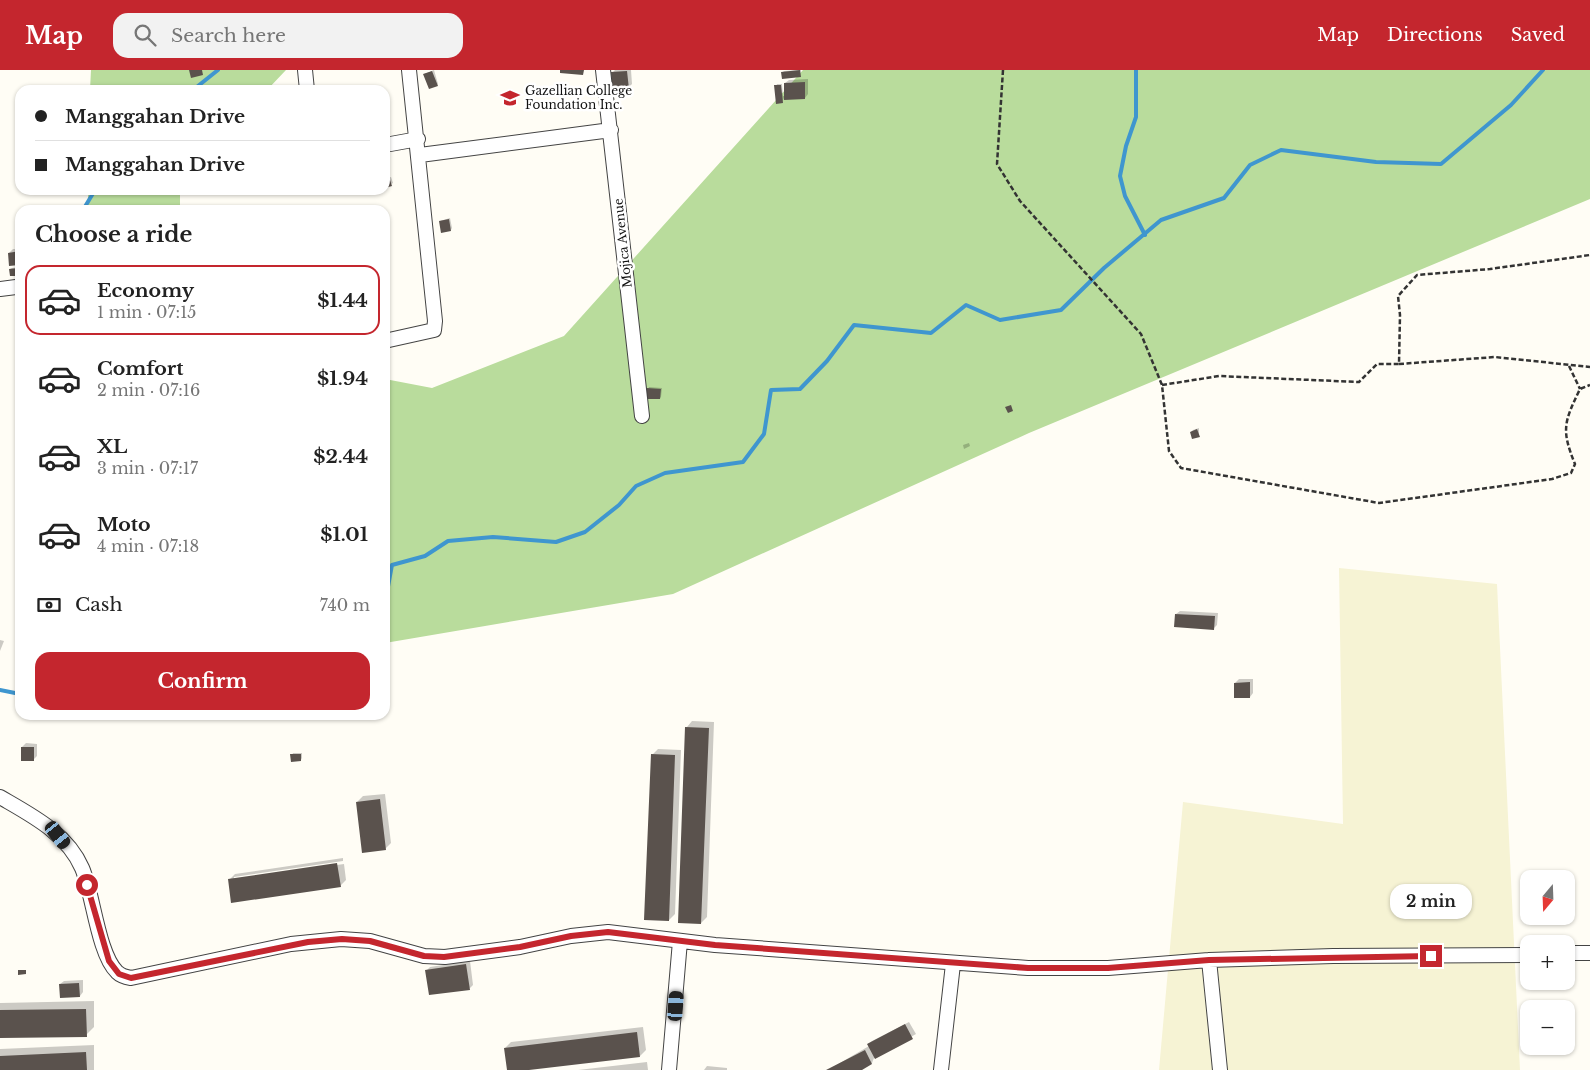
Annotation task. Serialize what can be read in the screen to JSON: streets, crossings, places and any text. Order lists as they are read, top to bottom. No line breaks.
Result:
{"streets":{"street":["Mojica Avenue"]},"places":{"school or university":["Gazellian College Foundation Inc."]},"north":"bottom","page":{"header":"Map","search":"Search here","nav":["Map","Directions","Saved"],"banner":["Manggahan Drive","Manggahan Drive"],"heading":"Choose a ride","list":[{"name":"Economy","note":"1 min · 07:15","value":"$1.44"},{"name":"Comfort","note":"2 min · 07:16","value":"$1.94"},{"name":"XL","note":"3 min · 07:17","value":"$2.44"},{"name":"Moto","note":"4 min · 07:18","value":"$1.01"}],"pay":["Cash","740 m"],"buttons":"Confirm","map_buttons":["+","−"],"bubble":"2 min"}}
